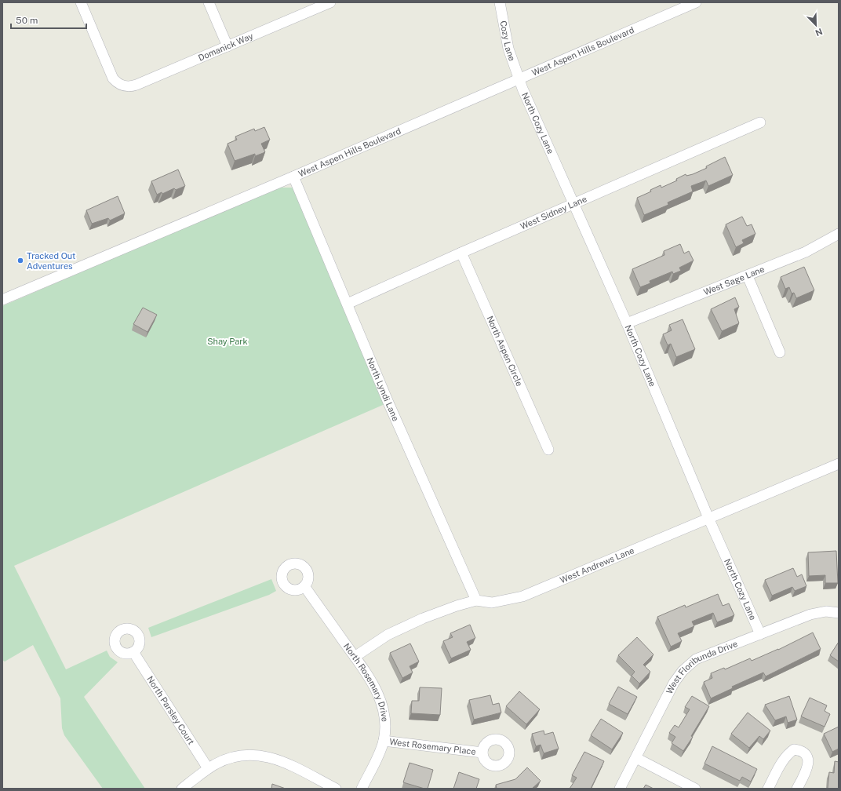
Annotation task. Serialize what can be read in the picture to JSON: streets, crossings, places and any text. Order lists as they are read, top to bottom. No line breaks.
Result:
{"streets":{"street":["Cozy Lane","Domanick Way","West Aspen Hills Boulevard","North Cozy Lane","West Sidney Lane","West Sage Lane","North Aspen Circle","North Lyndi Lane","West Andrews Lane","West Floribunda Drive","North Rosemary Drive","North Parsley Court","West Rosemary Place"]},"crossings":[["Cozy Lane","West Aspen Hills Boulevard"],["Cozy Lane","North Cozy Lane"],["West Aspen Hills Boulevard","North Cozy Lane"],["West Aspen Hills Boulevard","North Lyndi Lane"],["North Cozy Lane","West Sidney Lane"],["North Cozy Lane","West Sage Lane"],["North Cozy Lane","West Andrews Lane"],["North Cozy Lane","West Floribunda Drive"],["West Sidney Lane","North Aspen Circle"],["West Sidney Lane","North Lyndi Lane"],["North Lyndi Lane","West Andrews Lane"],["West Andrews Lane","North Rosemary Drive"],["North Rosemary Drive","West Rosemary Place"]],"parks":["Shay Park"],"places":["Tracked Out Adventures"],"scale_bar":"50 m","north":"bottom right"}
